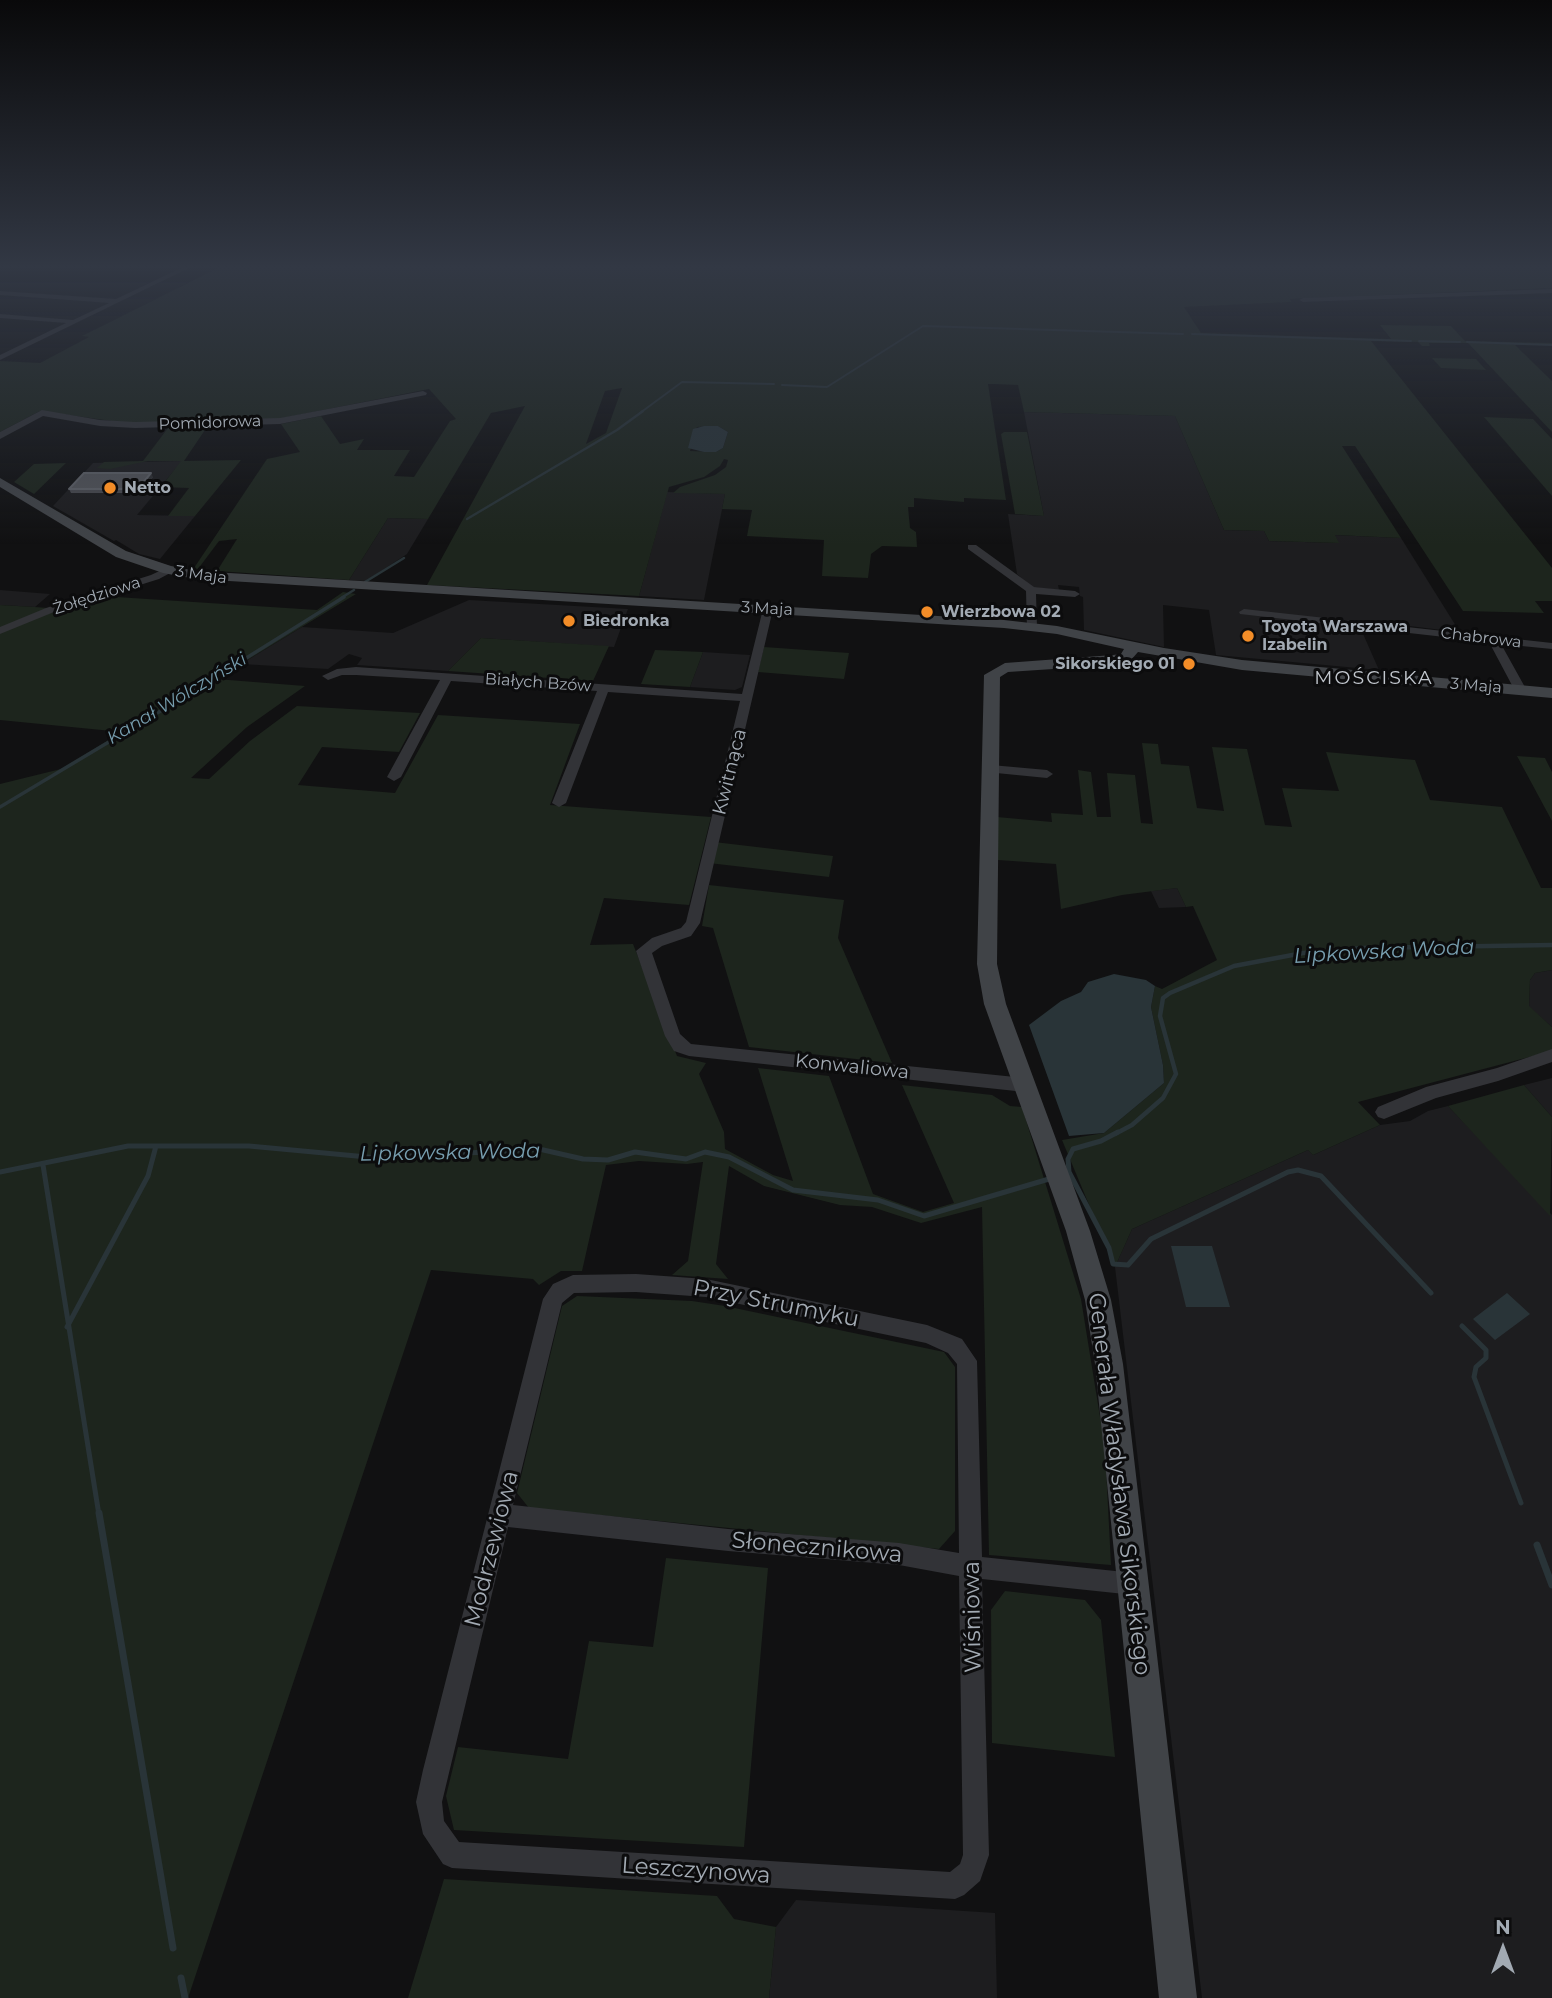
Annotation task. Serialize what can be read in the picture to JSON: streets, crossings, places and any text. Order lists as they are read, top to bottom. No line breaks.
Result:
{"streets":{"main road":["3 Maja","Generała Władysława Sikorskiego"],"street":["Pomidorowa","Żołędziowa","Chabrowa","Białych Bzów","Kwitnąca","Konwaliowa","Przy Strumyku","Słonecznikowa","Modrzewiowa","Wiśniowa","Leszczynowa"]},"crossings":[["3 Maja","Żołędziowa"],["3 Maja","Kwitnąca"],["3 Maja","Generała Władysława Sikorskiego"],["Białych Bzów","Kwitnąca"],["Kwitnąca","Konwaliowa"],["Konwaliowa","Generała Władysława Sikorskiego"],["Przy Strumyku","Modrzewiowa"],["Przy Strumyku","Wiśniowa"],["Generała Władysława Sikorskiego","Słonecznikowa"],["Słonecznikowa","Modrzewiowa"],["Słonecznikowa","Wiśniowa"],["Modrzewiowa","Leszczynowa"],["Wiśniowa","Leszczynowa"]],"districts":["MOŚCISKA"],"water":["Kanał Wólczyński","Lipkowska Woda"],"places":["Netto","Wierzbowa 02","Biedronka","Toyota Warszawa Izabelin","Sikorskiego 01"],"north":"top"}
